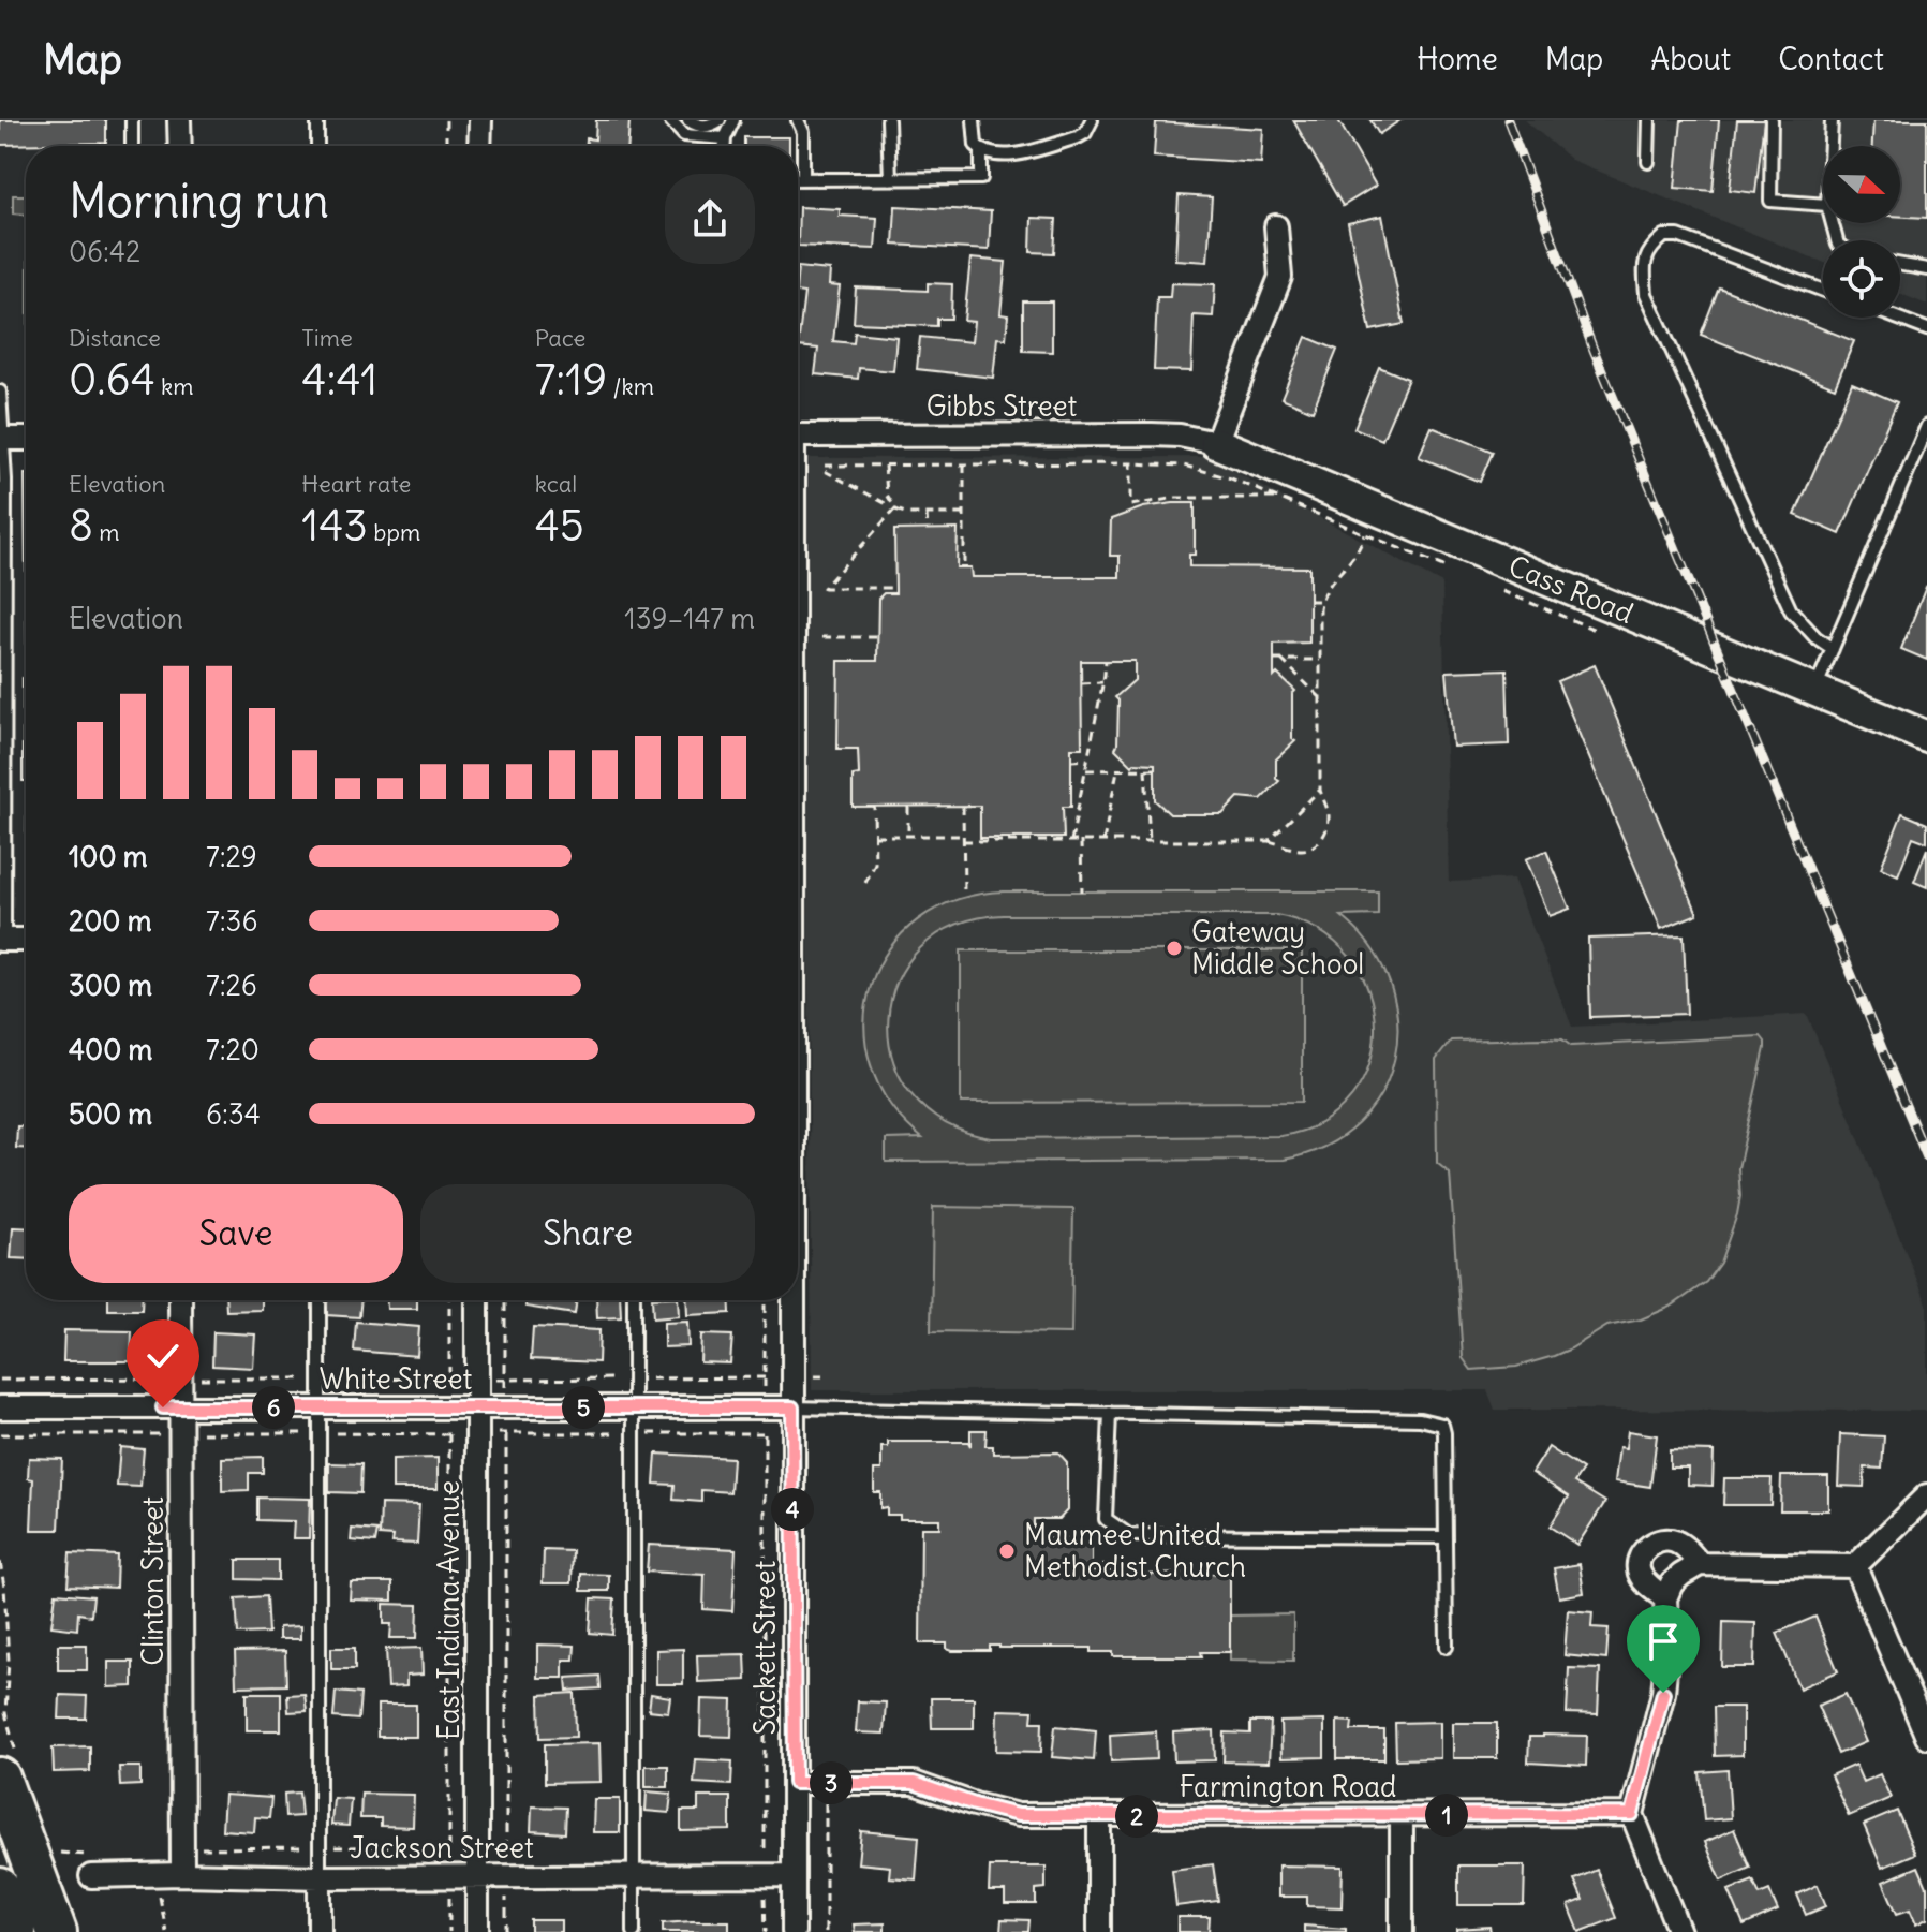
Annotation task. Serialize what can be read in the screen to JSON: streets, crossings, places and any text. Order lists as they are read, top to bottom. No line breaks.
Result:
{"streets":{"street":["Gibbs Street","Cass Road","White Street","Clinton Street","East Indiana Avenue","Sackett Street","Farmington Road","Jackson Street"]},"crossings":[["Gibbs Street","Cass Road"],["White Street","Clinton Street"],["White Street","East Indiana Avenue"],["White Street","Sackett Street"],["Clinton Street","Jackson Street"],["East Indiana Avenue","Jackson Street"],["Sackett Street","Farmington Road"],["Sackett Street","Jackson Street"]],"places":["Gateway Middle School","Maumee United Methodist Church"],"north":"right","page":{"header":"Map","nav":["Home","Map","About","Contact"],"heading":["Morning run","06:42"],"stats":[["Distance","0.64 km"],["Time","4:41"],["Pace","7:19 /km"],["Elevation","8 m"],["Heart rate","143 bpm"],["kcal","45"]],"chart":["Elevation","139–147 m"],"list":[{"name":"100 m","note":"7:29"},{"name":"200 m","note":"7:36"},{"name":"300 m","note":"7:26"},{"name":"400 m","note":"7:20"},{"name":"500 m","note":"6:34"}],"buttons":["Save","Share"],"pins":["5","6","4","3","1","2"]}}
